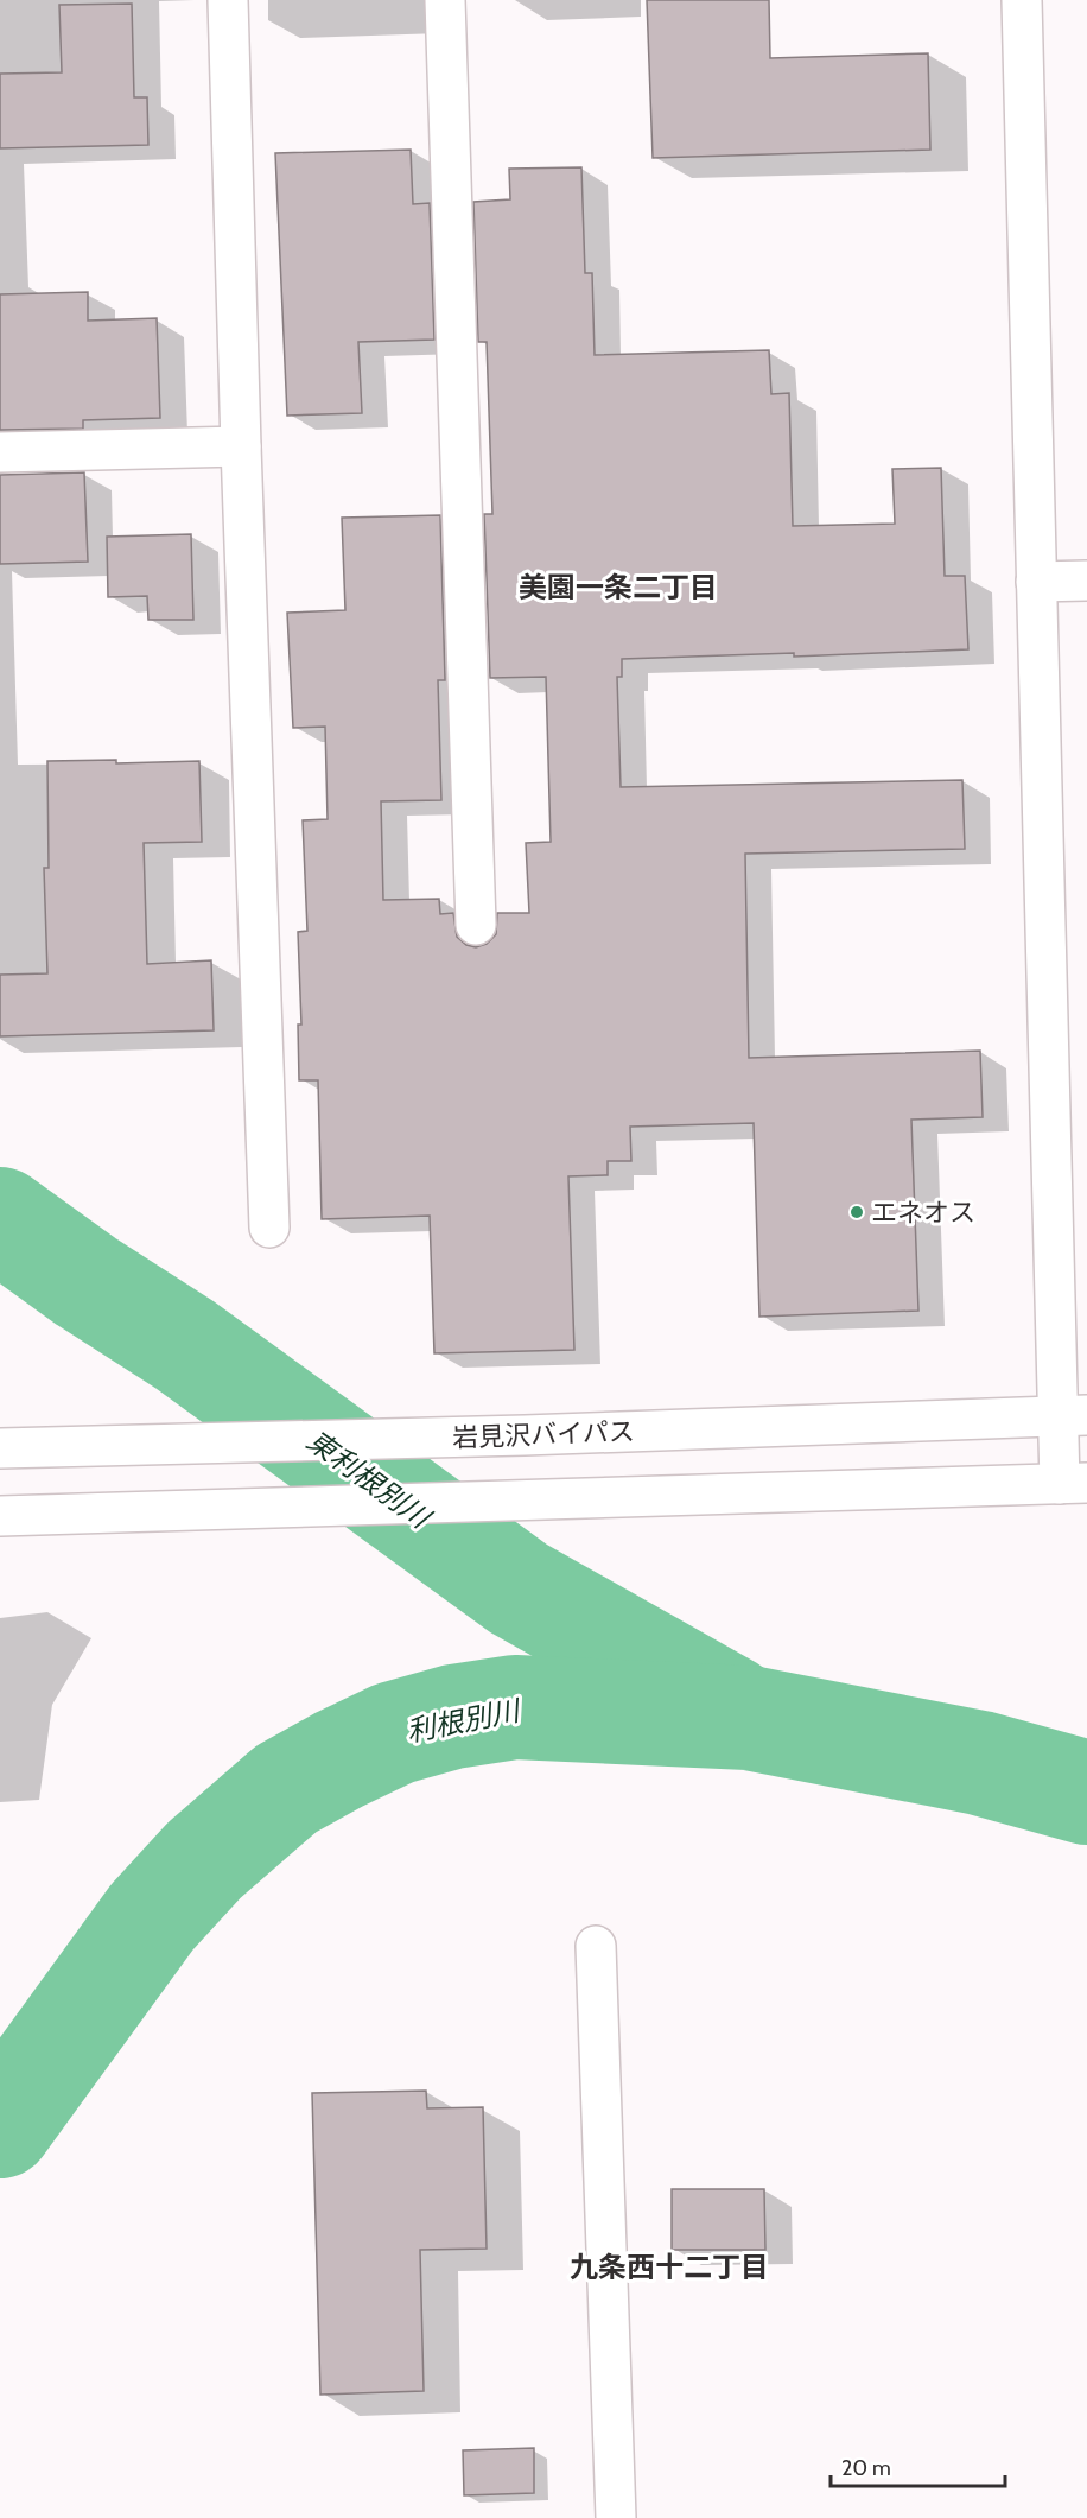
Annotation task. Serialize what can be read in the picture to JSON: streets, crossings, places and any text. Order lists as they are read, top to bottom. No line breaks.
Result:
{"streets":{"main road":["岩見沢バイパス"]},"districts":["美園一条二丁目","九条西十二丁目"],"water":["東利根別川","利根別川"],"places":["エネオス"],"scale_bar":"20 m"}
